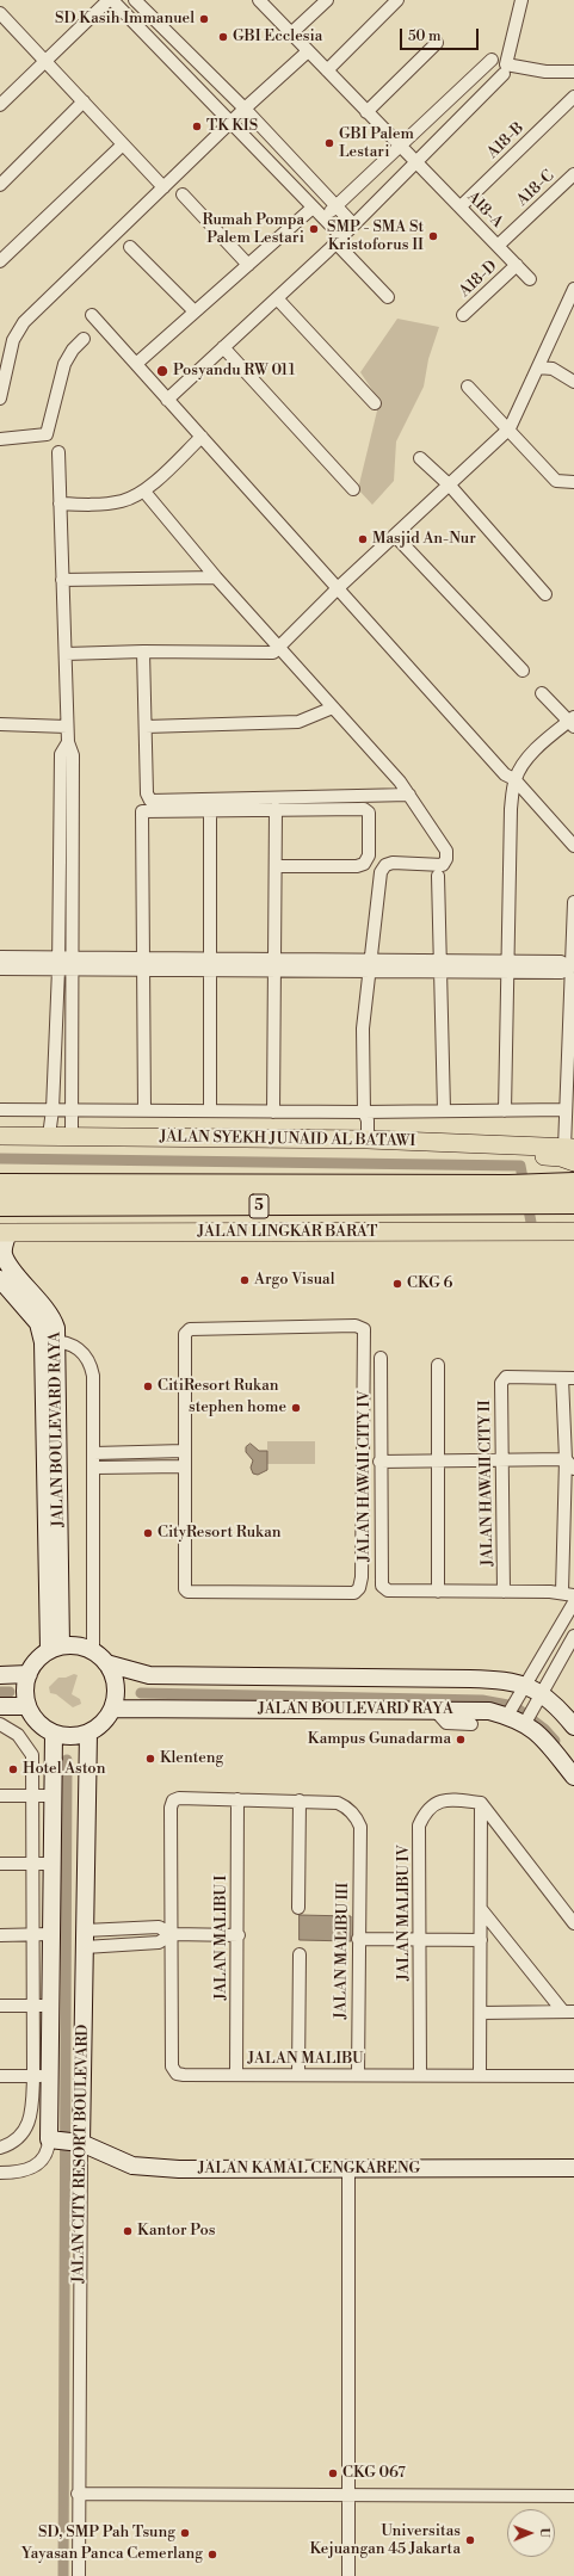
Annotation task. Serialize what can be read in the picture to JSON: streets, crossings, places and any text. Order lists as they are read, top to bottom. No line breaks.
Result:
{"streets":{"highway":["5"],"main road":["JALAN SYEKH JUNAID AL BATAWI","JALAN LINGKAR BARAT"],"street":["A18-B","A18-C","A18-A","A18-D","JALAN BOULEVARD RAYA","JALAN HAWAII CITY IV","JALAN HAWAII CITY II","JALAN MALIBU IV","JALAN MALIBU I","JALAN MALIBU III","JALAN MALIBU","JALAN CITY RESORT BOULEVARD","JALAN KAMAL CENGKARENG"]},"crossings":[["A18-B","A18-A"],["A18-C","A18-A"],["A18-A","A18-D"],["JALAN LINGKAR BARAT","JALAN BOULEVARD RAYA"],["JALAN BOULEVARD RAYA","JALAN CITY RESORT BOULEVARD"],["JALAN MALIBU IV","JALAN MALIBU"],["JALAN MALIBU I","JALAN MALIBU"],["JALAN MALIBU III","JALAN MALIBU"],["JALAN CITY RESORT BOULEVARD","JALAN KAMAL CENGKARENG"]],"places":["SD Kasih Immanuel","GBI Ecclesia","TK KIS","GBI Palem Lestari","Rumah Pompa Palem Lestari","SMP - SMA St Kristoforus II","Posyandu RW 011","Masjid An-Nur","Argo Visual","CKG 6","CitiResort Rukan","stephen home","CityResort Rukan","Kampus Gunadarma","Klenteng","Hotel Aston","Kantor Pos","CKG 067","SD, SMP Pah Tsung","Universitas Kejuangan 45 Jakarta","Yayasan Panca Cemerlang"],"scale_bar":"50 m","north":"right"}
